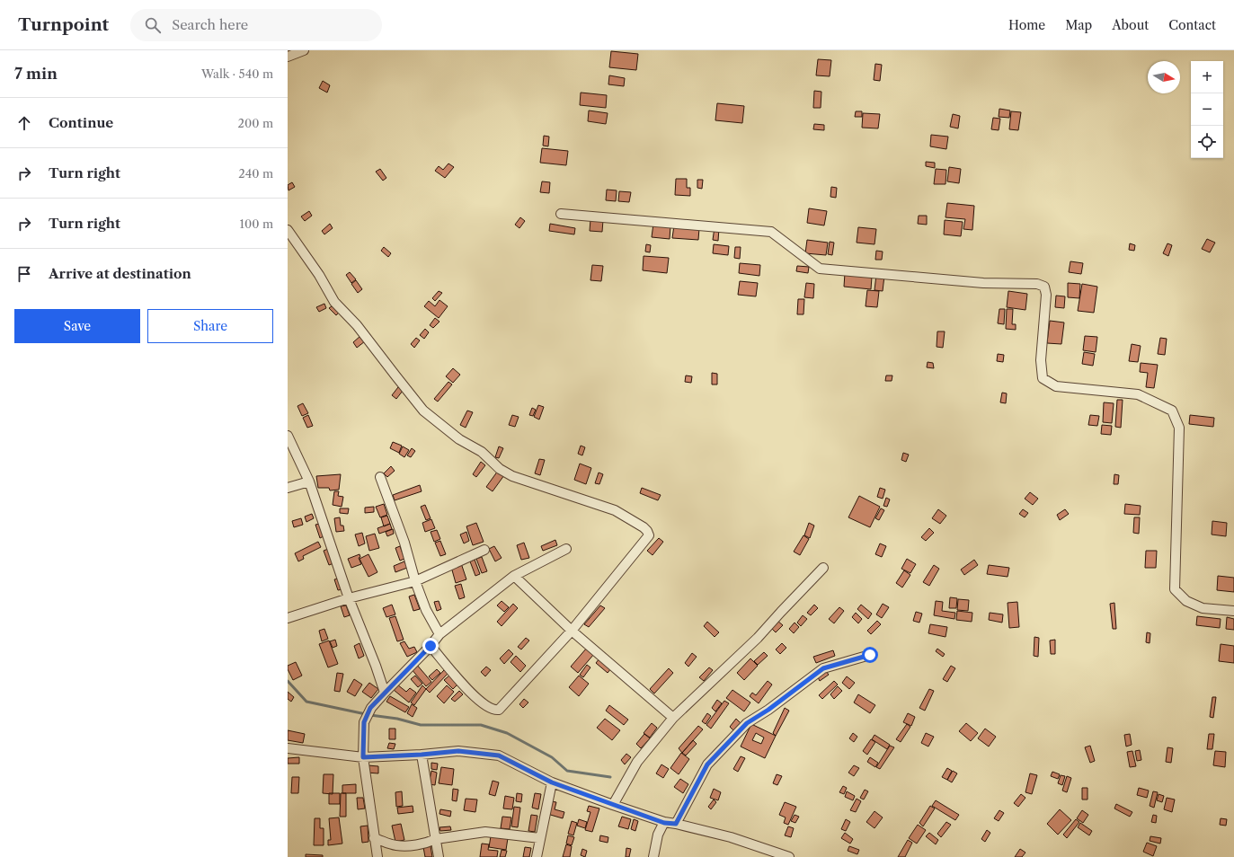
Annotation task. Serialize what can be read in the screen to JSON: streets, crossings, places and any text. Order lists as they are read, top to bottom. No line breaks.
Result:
{"north":"right","page":{"header":"Turnpoint","search":"Search here","nav":["Home","Map","About","Contact"],"heading":["7 min","Walk · 540 m"],"map_buttons":["+","−"],"list":[["Continue","200 m"],["Turn right","240 m"],["Turn right","100 m"],"Arrive at destination"],"buttons":["Save","Share"]}}
